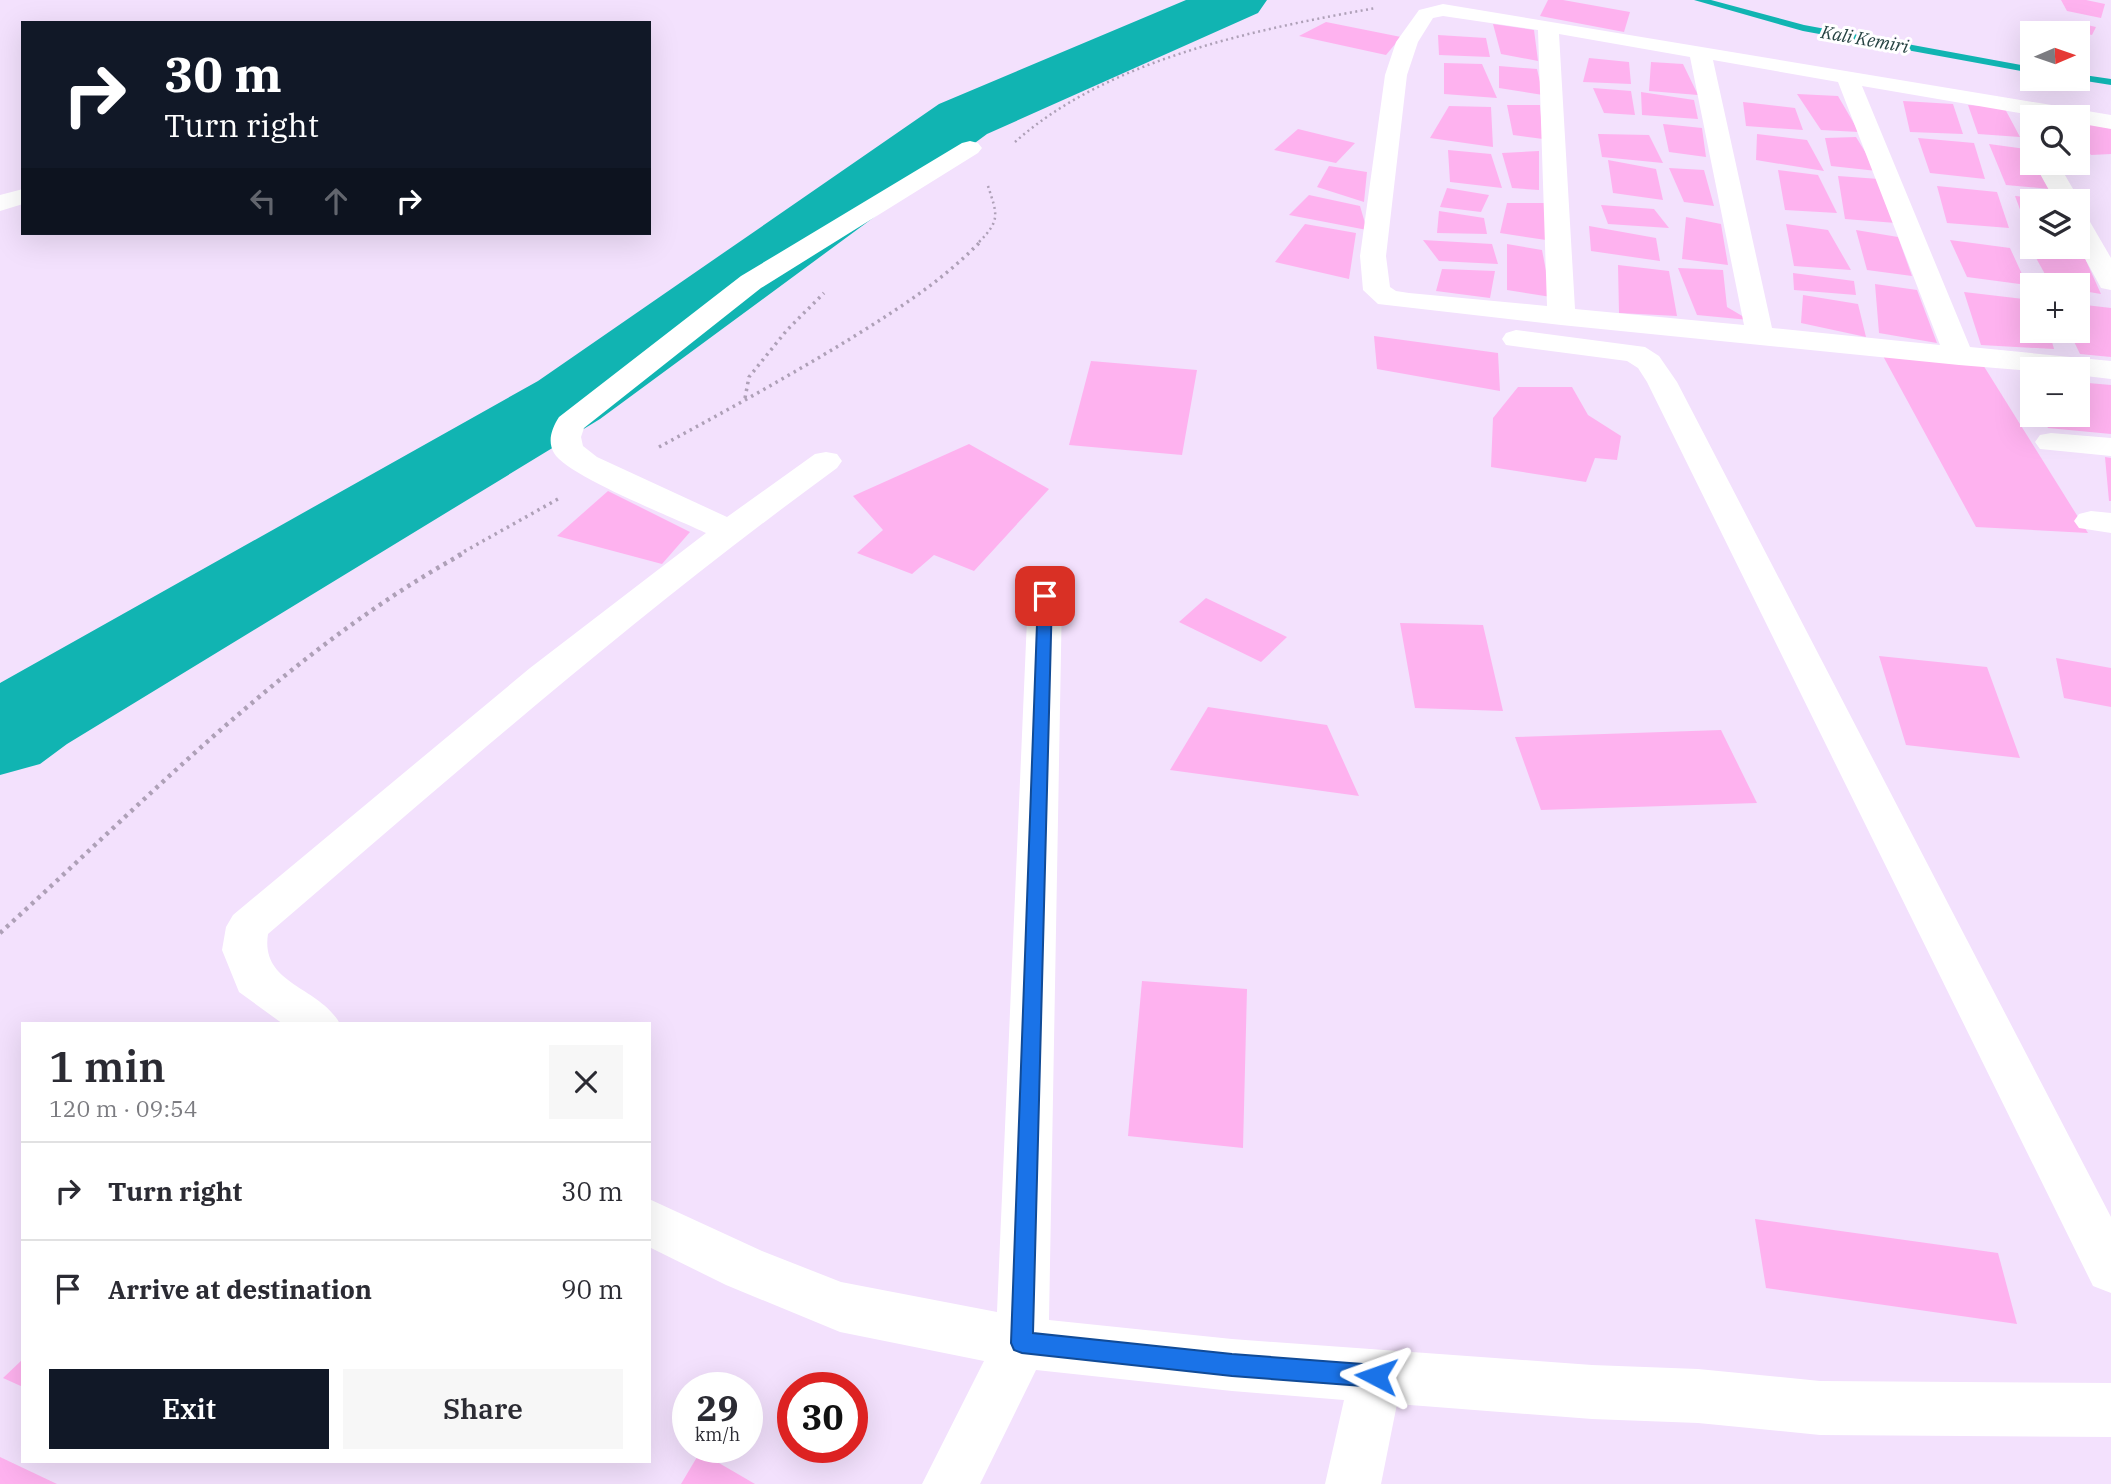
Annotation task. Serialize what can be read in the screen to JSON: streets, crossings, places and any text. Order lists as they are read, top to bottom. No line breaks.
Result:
{"water":["Kali Kemiri"],"north":"right","page":{"map_buttons":["+","−"],"turn":["30 m","Turn right"],"heading":["1 min","120 m · 09:54"],"list":[{"name":"Turn right","value":"30 m"},{"name":"Arrive at destination","value":"90 m"}],"buttons":["Exit","Share"],"speed":"29 km/h","limit":"30"}}
